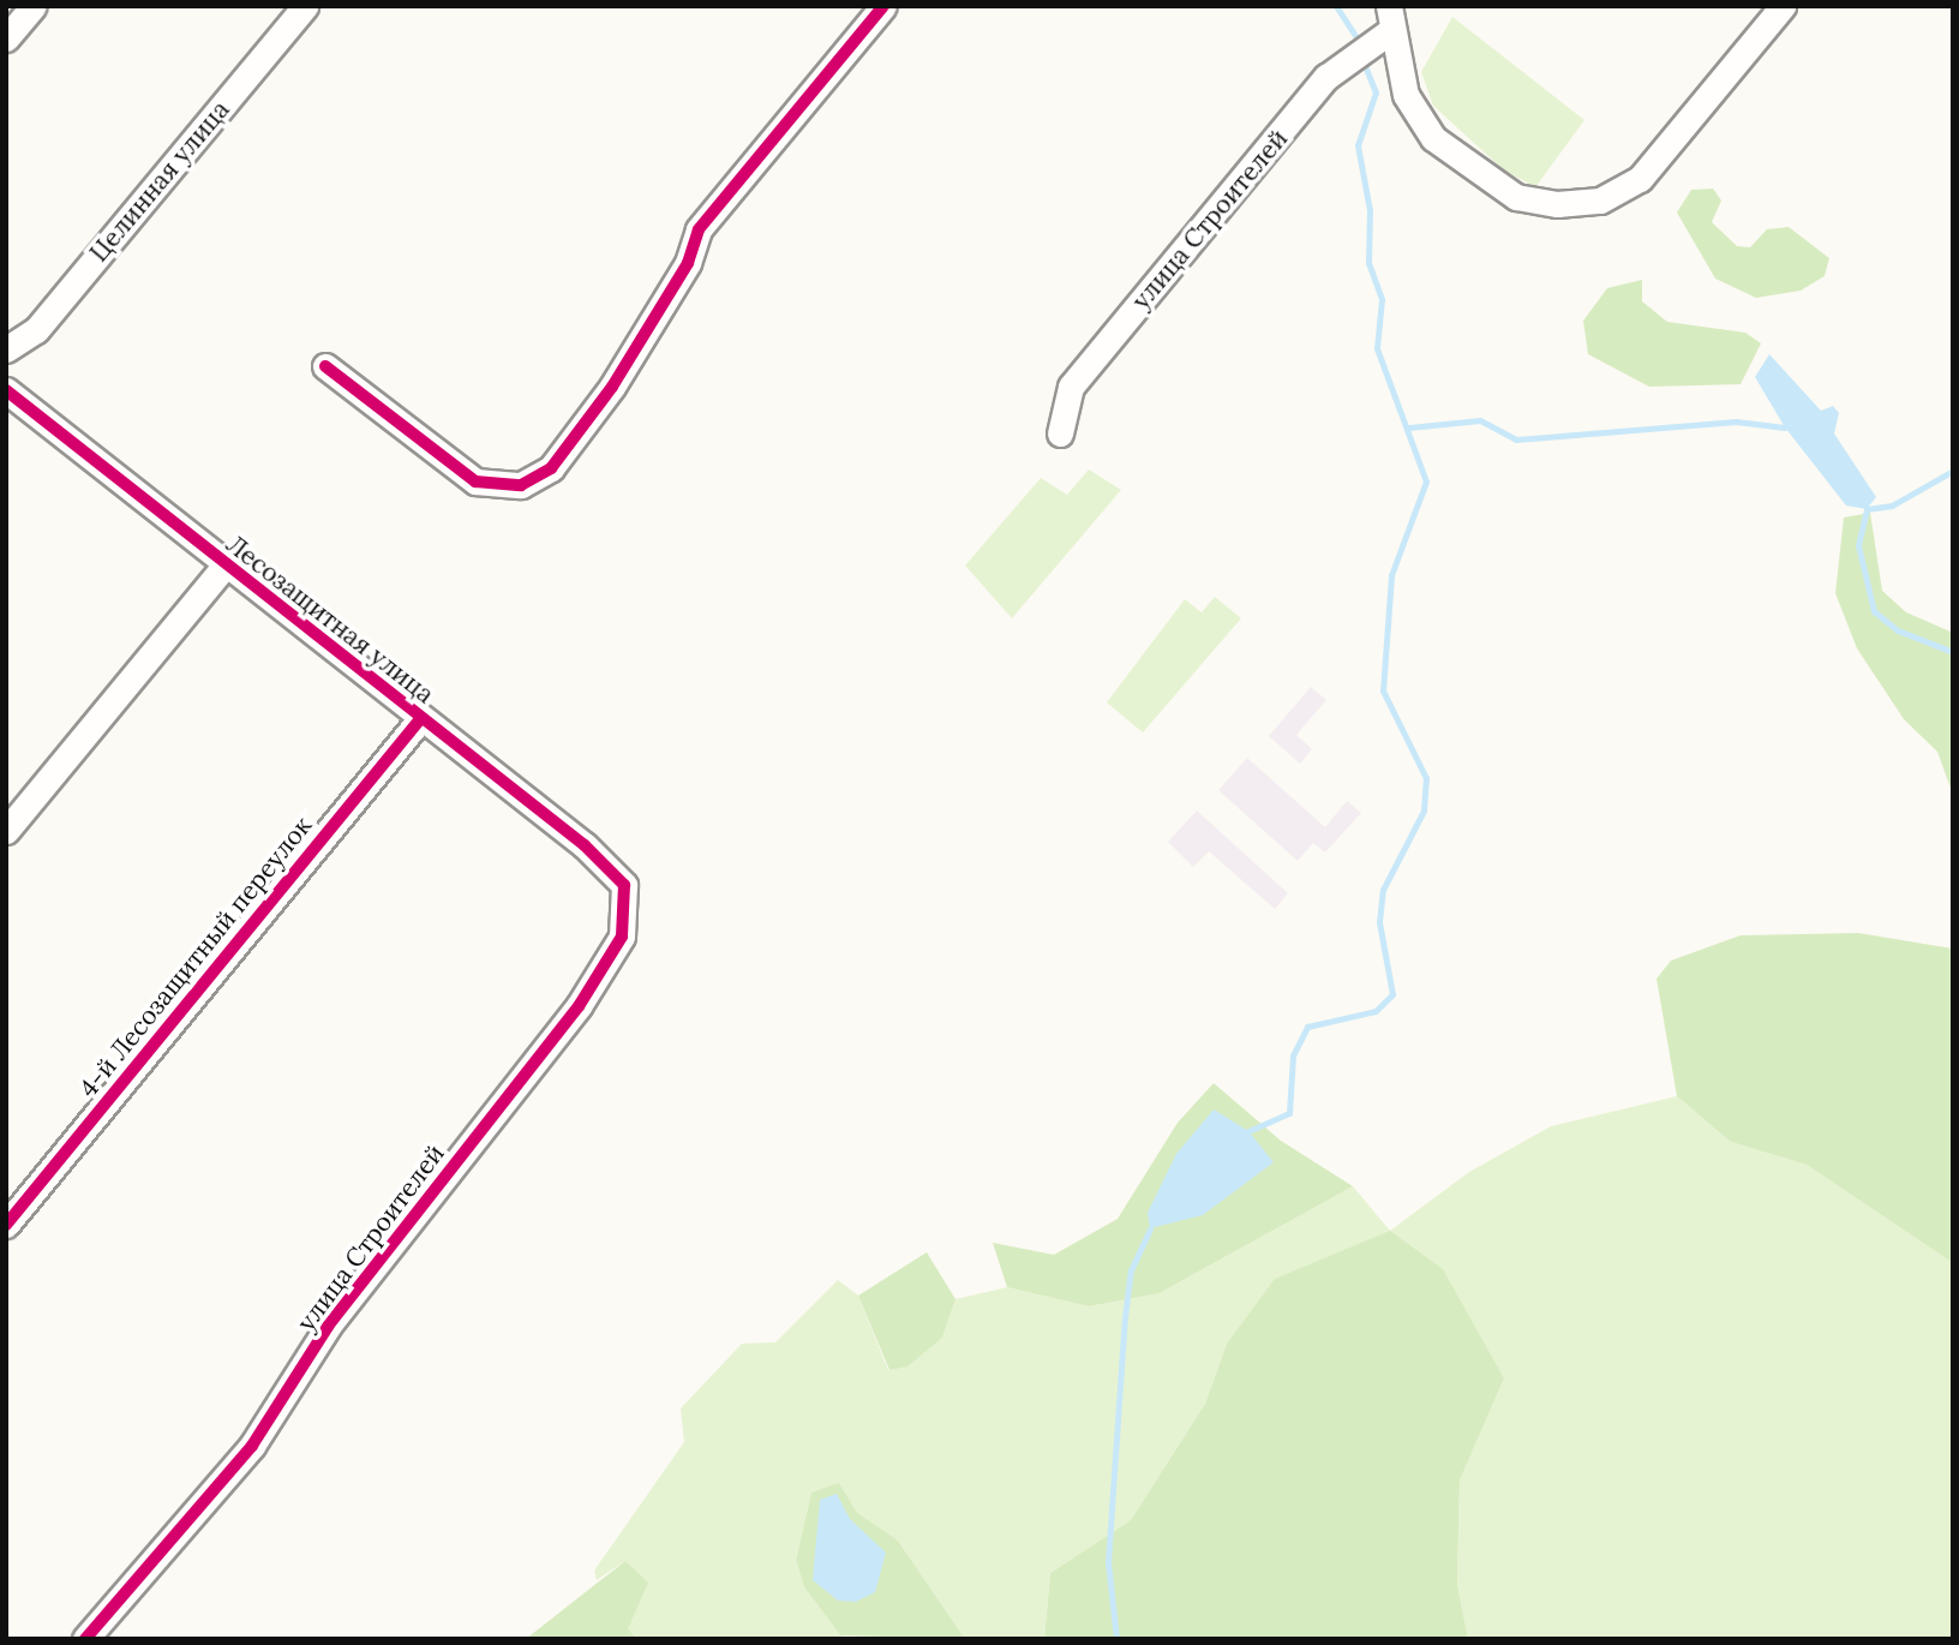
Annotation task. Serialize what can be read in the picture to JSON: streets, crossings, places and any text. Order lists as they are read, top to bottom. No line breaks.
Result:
{"streets":{"street":["Целинная улица","улица Строителей","Лесозащитная улица","4-й Лесозащитный переулок"]},"crossings":[["улица Строителей","Лесозащитная улица"],["Лесозащитная улица","4-й Лесозащитный переулок"]]}
